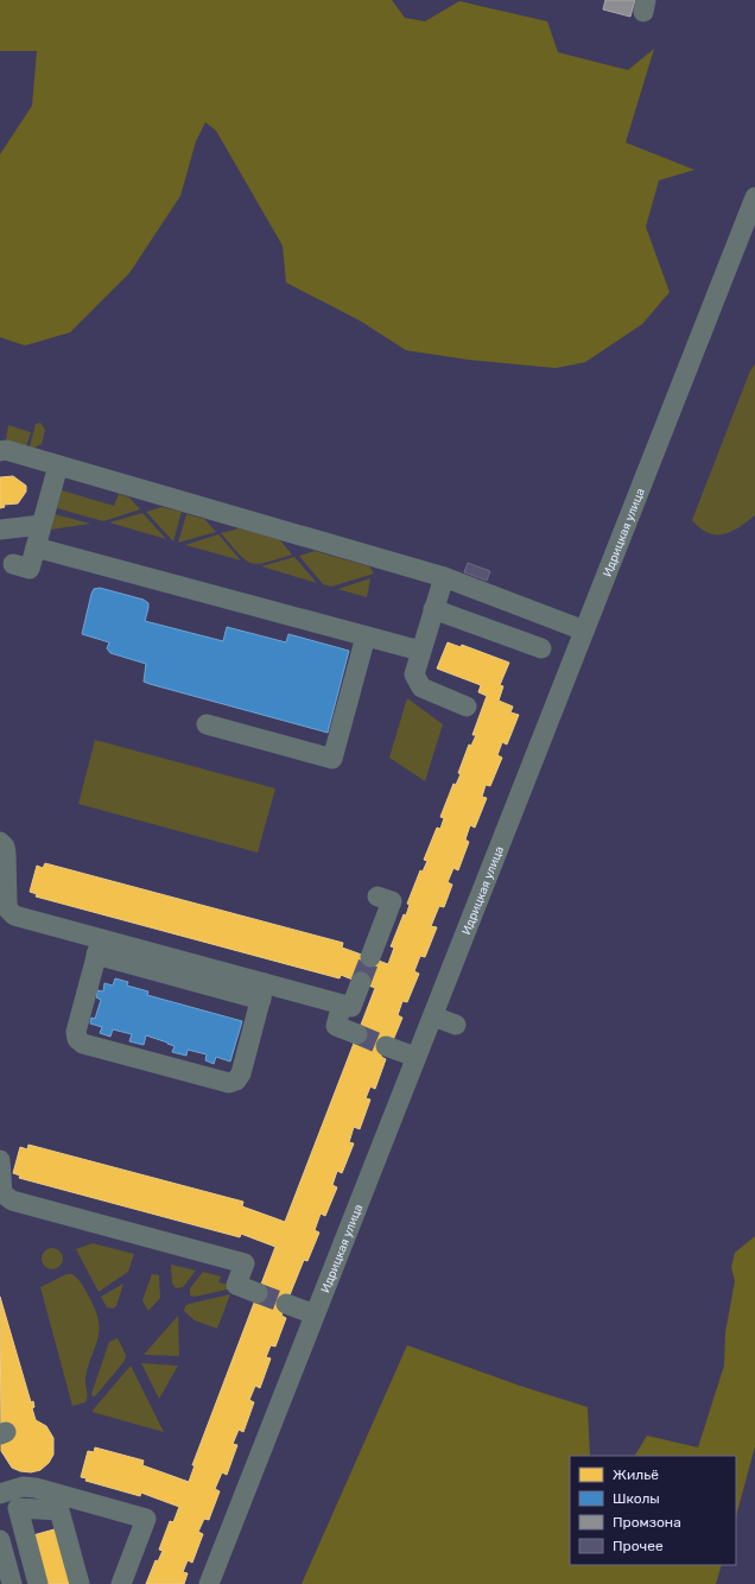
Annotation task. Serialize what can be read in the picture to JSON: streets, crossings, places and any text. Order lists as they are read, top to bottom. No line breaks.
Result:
{"streets":{"street":["Идрицкая улица"]},"legend":["Жильё","Школы","Промзона","Прочее"]}
